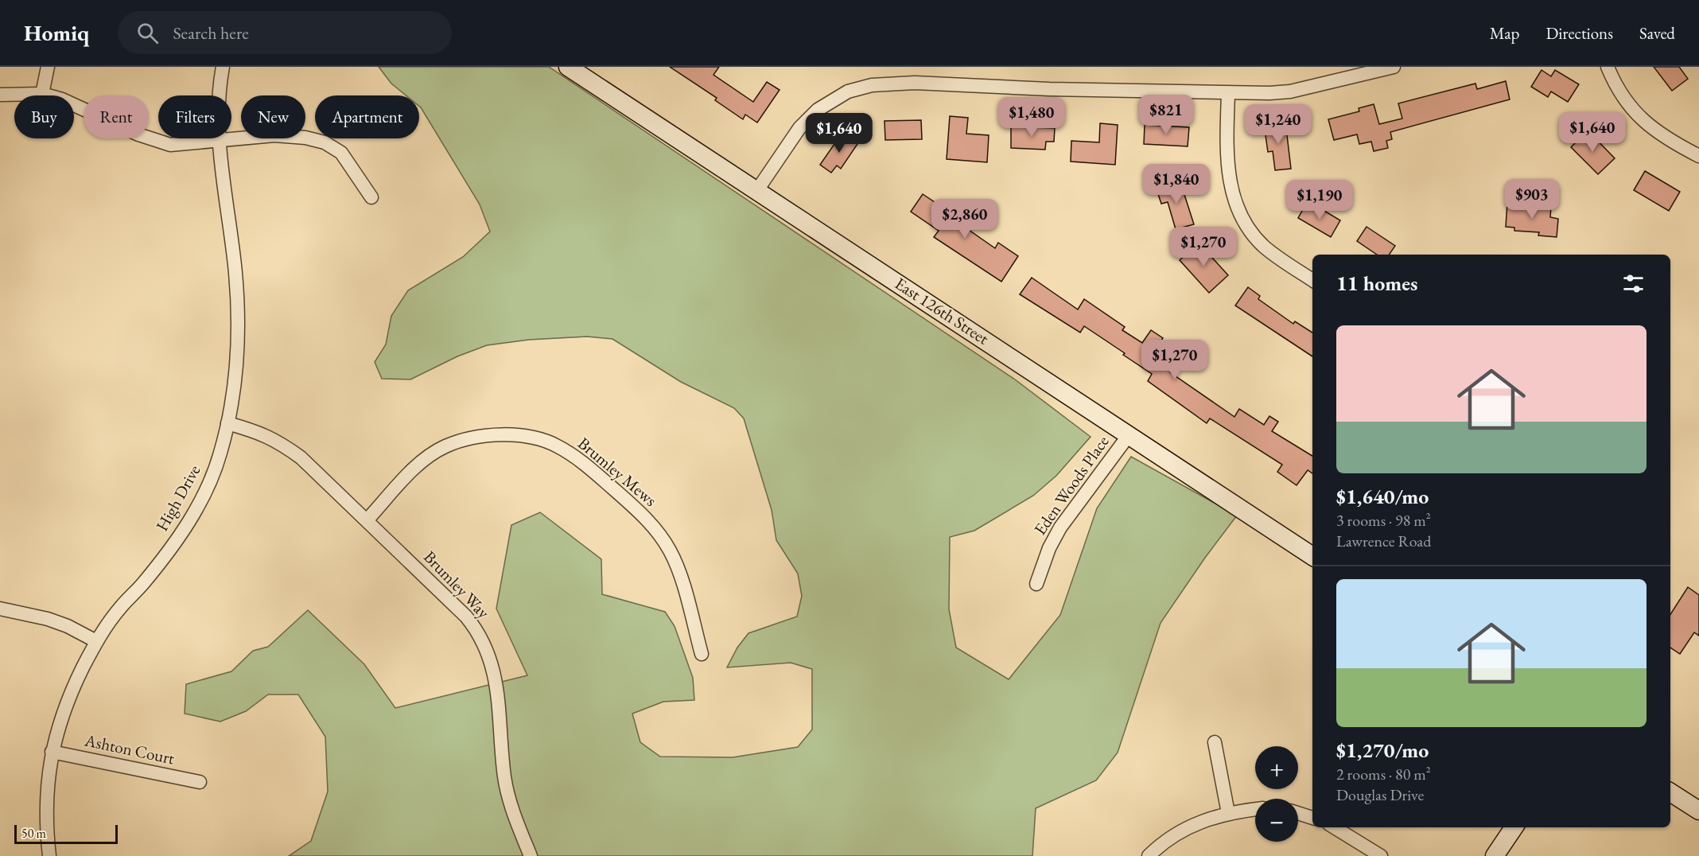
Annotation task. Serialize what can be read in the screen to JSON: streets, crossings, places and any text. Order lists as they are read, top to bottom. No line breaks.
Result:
{"streets":{"street":["East 126th Street","Brumley Mews","Eden Woods Place","High Drive","Brumley Way","Ashton Court"]},"crossings":[["East 126th Street","Eden Woods Place"],["Brumley Mews","Brumley Way"],["High Drive","Brumley Way"],["High Drive","Ashton Court"]],"scale_bar":"50 m","page":{"header":"Homiq","search":"Search here","nav":["Map","Directions","Saved"],"price":["$821","$1,480","$1,240","$1,640","$1,640","$1,840","$903","$1,190","$2,860","$1,270","$1,270"],"chip":["Buy","Rent","Filters","New","Apartment"],"heading":"11 homes","list":[{"name":"$1,640/mo","note":"3 rooms · 98 m² · Lawrence Road"},{"name":"$1,270/mo","note":"2 rooms · 80 m² · Douglas Drive"}],"map_buttons":["+","−"],"scale":"50 m"}}
